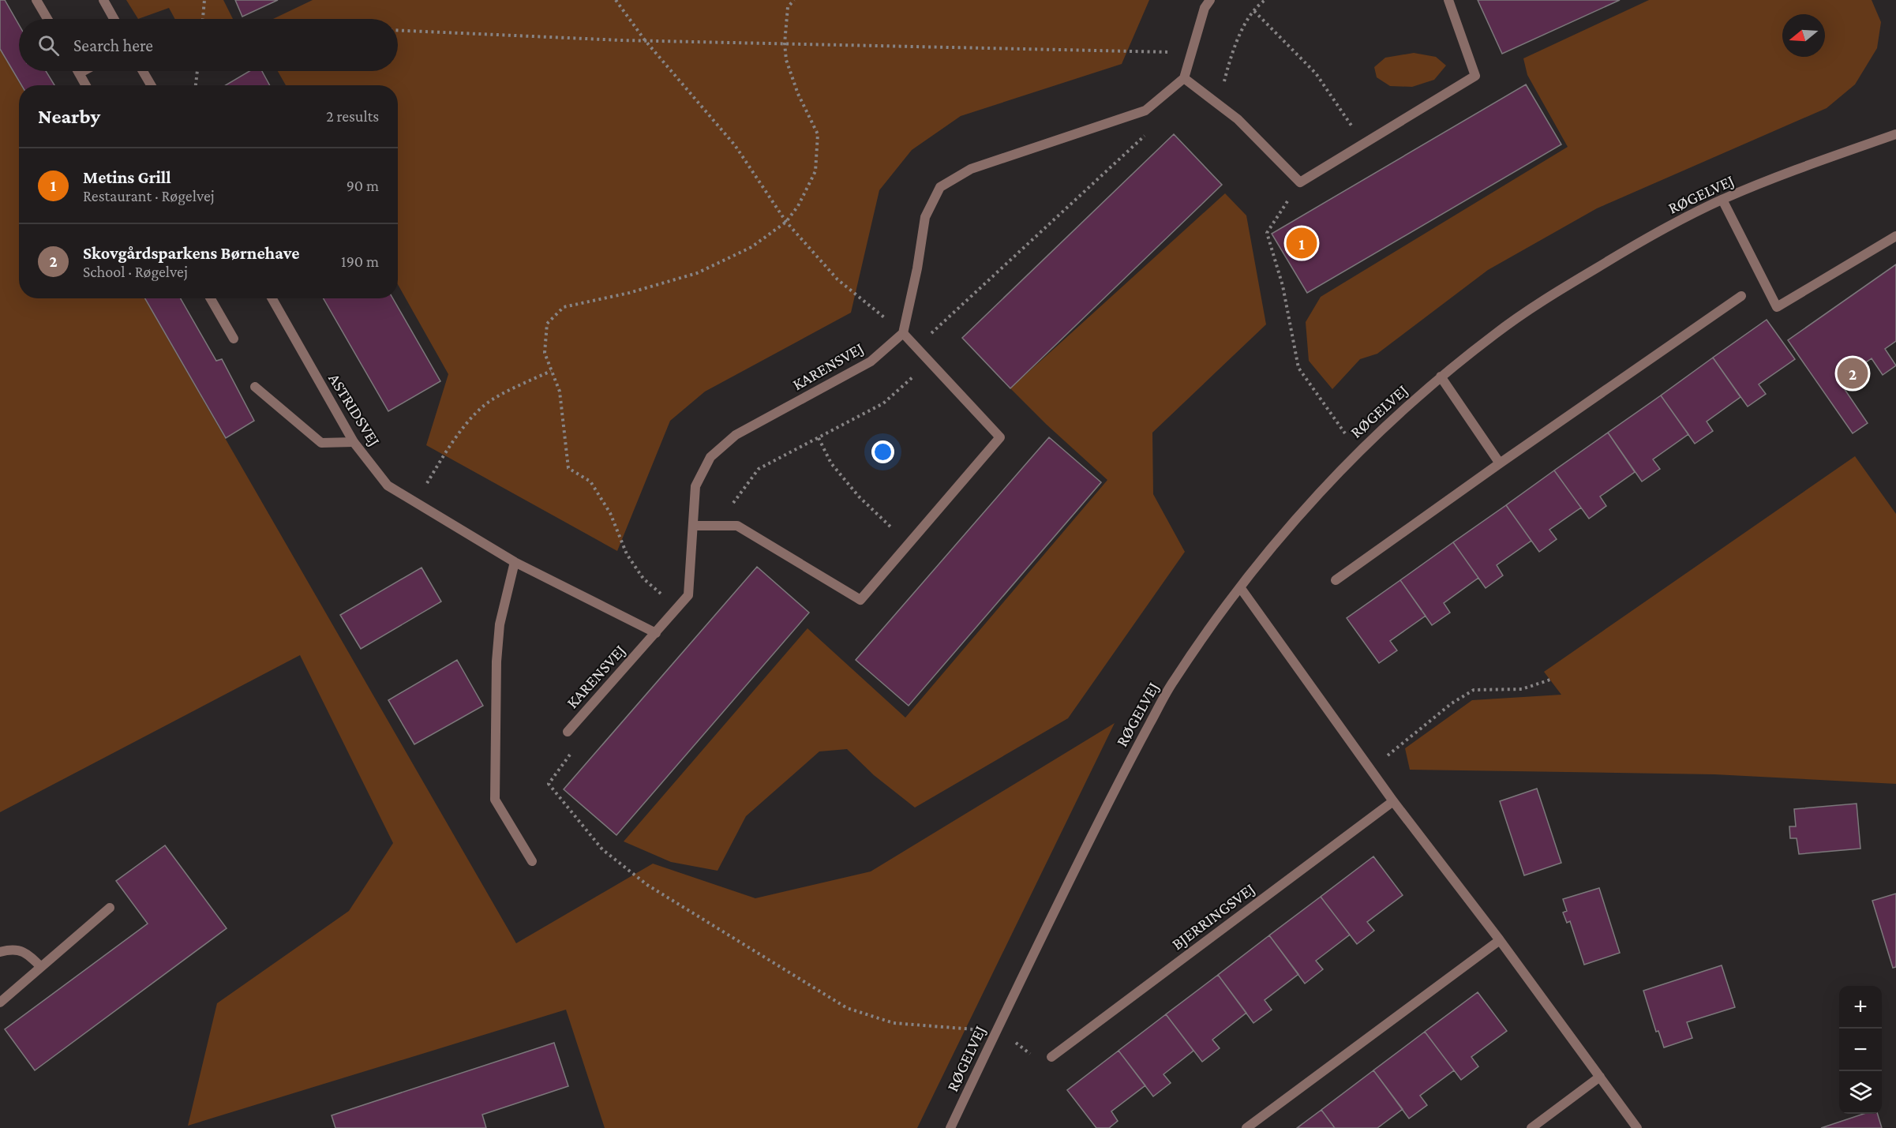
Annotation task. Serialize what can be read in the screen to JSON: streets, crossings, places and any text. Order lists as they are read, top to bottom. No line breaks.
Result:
{"streets":{"street":["RØGELVEJ","KARENSVEJ","ASTRIDSVEJ","BJERRINGSVEJ"]},"crossings":[["KARENSVEJ","ASTRIDSVEJ"]],"north":"left","page":{"search":"Search here","heading":["Nearby","2 results"],"list":[{"mark":"1","name":"Metins Grill","note":"Restaurant · Røgelvej","value":"90 m"},{"mark":"2","name":"Skovgårdsparkens Børnehave","note":"School · Røgelvej","value":"190 m"}],"pins":["1","2"],"map_buttons":["+","−"]}}
